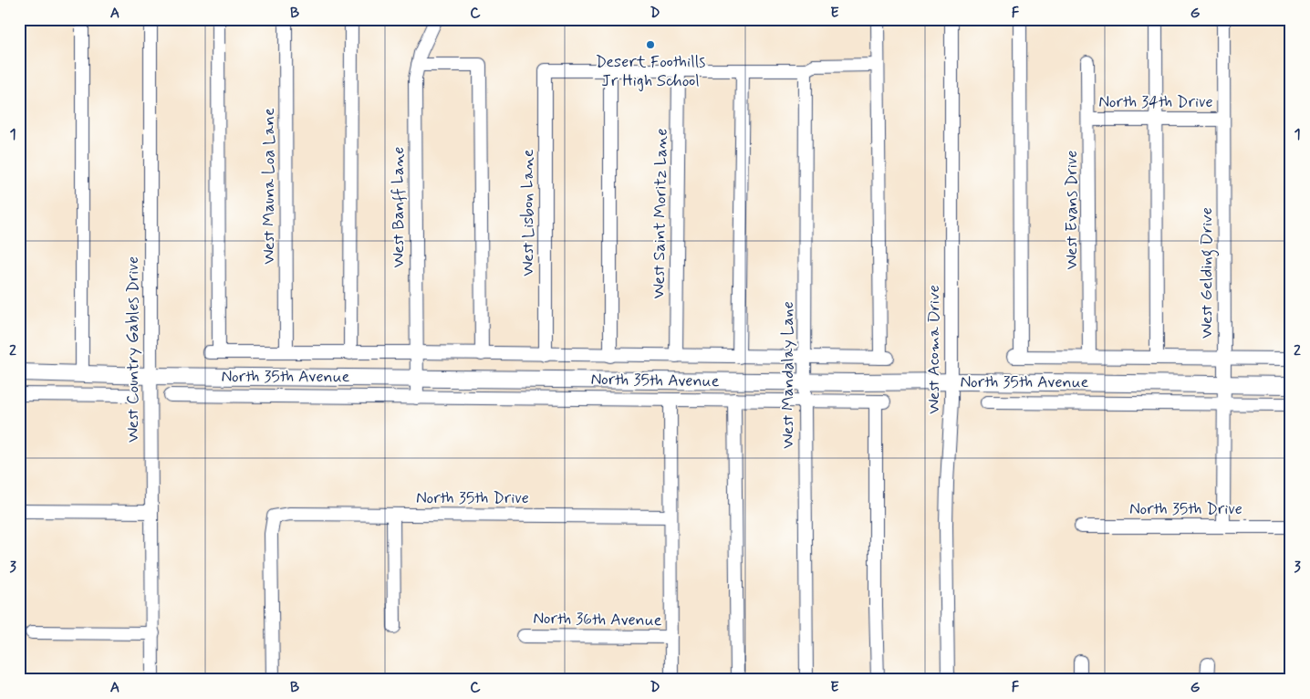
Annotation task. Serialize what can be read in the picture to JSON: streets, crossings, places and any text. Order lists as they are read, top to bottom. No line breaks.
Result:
{"streets":{"main road":["North 35th Avenue"],"street":["North 34th Drive","West Mauna Loa Lane","West Banff Lane","West Evans Drive","West Lisbon Lane","West Saint Moritz Lane","West Gelding Drive","West Country Gables Drive","West Acoma Drive","West Mandalay Lane","North 35th Drive","North 36th Avenue"]},"crossings":[["North 34th Drive","West Evans Drive"],["North 34th Drive","West Gelding Drive"],["West Mauna Loa Lane","North 35th Avenue"],["West Banff Lane","North 35th Avenue"],["West Evans Drive","North 35th Avenue"],["West Lisbon Lane","North 35th Avenue"],["West Saint Moritz Lane","North 35th Avenue"],["West Gelding Drive","North 35th Avenue"],["West Gelding Drive","North 35th Drive"],["West Country Gables Drive","North 35th Avenue"],["West Acoma Drive","North 35th Avenue"],["West Mandalay Lane","North 35th Avenue"]],"places":["Desert Foothills Jr High School"],"grid":{"columns":["A","B","C","D","E","F","G"],"rows":["1","2","3"]}}
